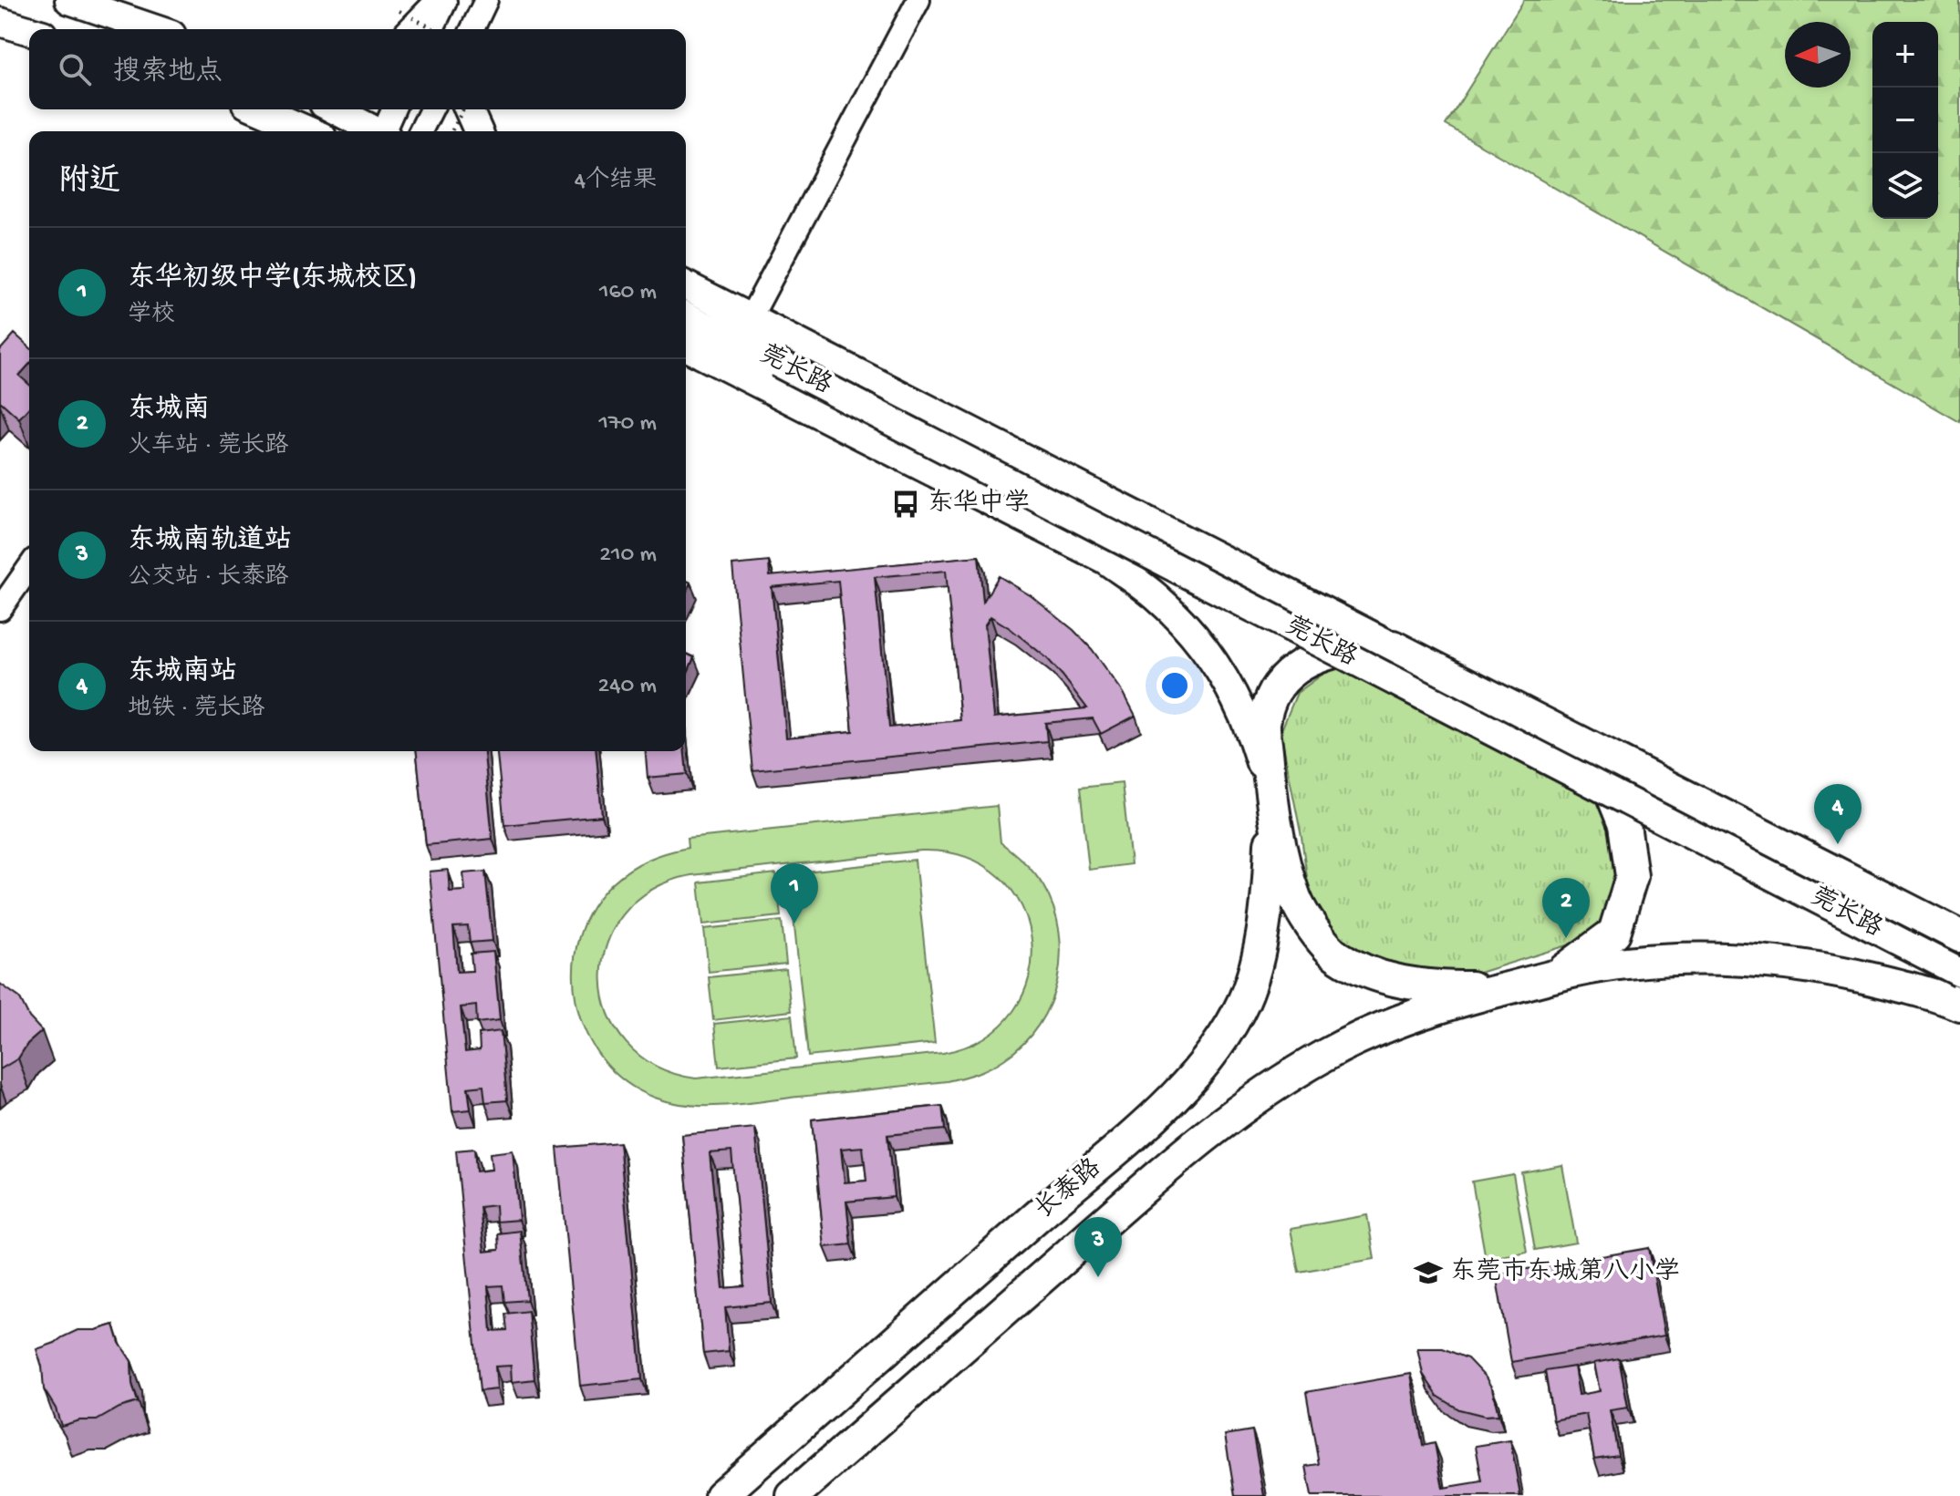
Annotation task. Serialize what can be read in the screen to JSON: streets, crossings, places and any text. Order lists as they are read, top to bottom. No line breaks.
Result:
{"streets":{"highway":["莞长路","长泰路"]},"crossings":[["莞长路","长泰路"]],"places":{"bus stop":["东华中学"],"school or university":["东莞市东城第八小学"]},"north":"left","page":{"map_buttons":["+","−"],"search":"搜索地点","heading":["附近","4个结果"],"list":[{"mark":"1","name":"东华初级中学(东城校区)","note":"学校","value":"160 m"},{"mark":"2","name":"东城南","note":"火车站 · 莞长路","value":"170 m"},{"mark":"3","name":"东城南轨道站","note":"公交站 · 长泰路","value":"210 m"},{"mark":"4","name":"东城南站","note":"地铁 · 莞长路","value":"240 m"}],"pins":["4","1","2","3"]}}
